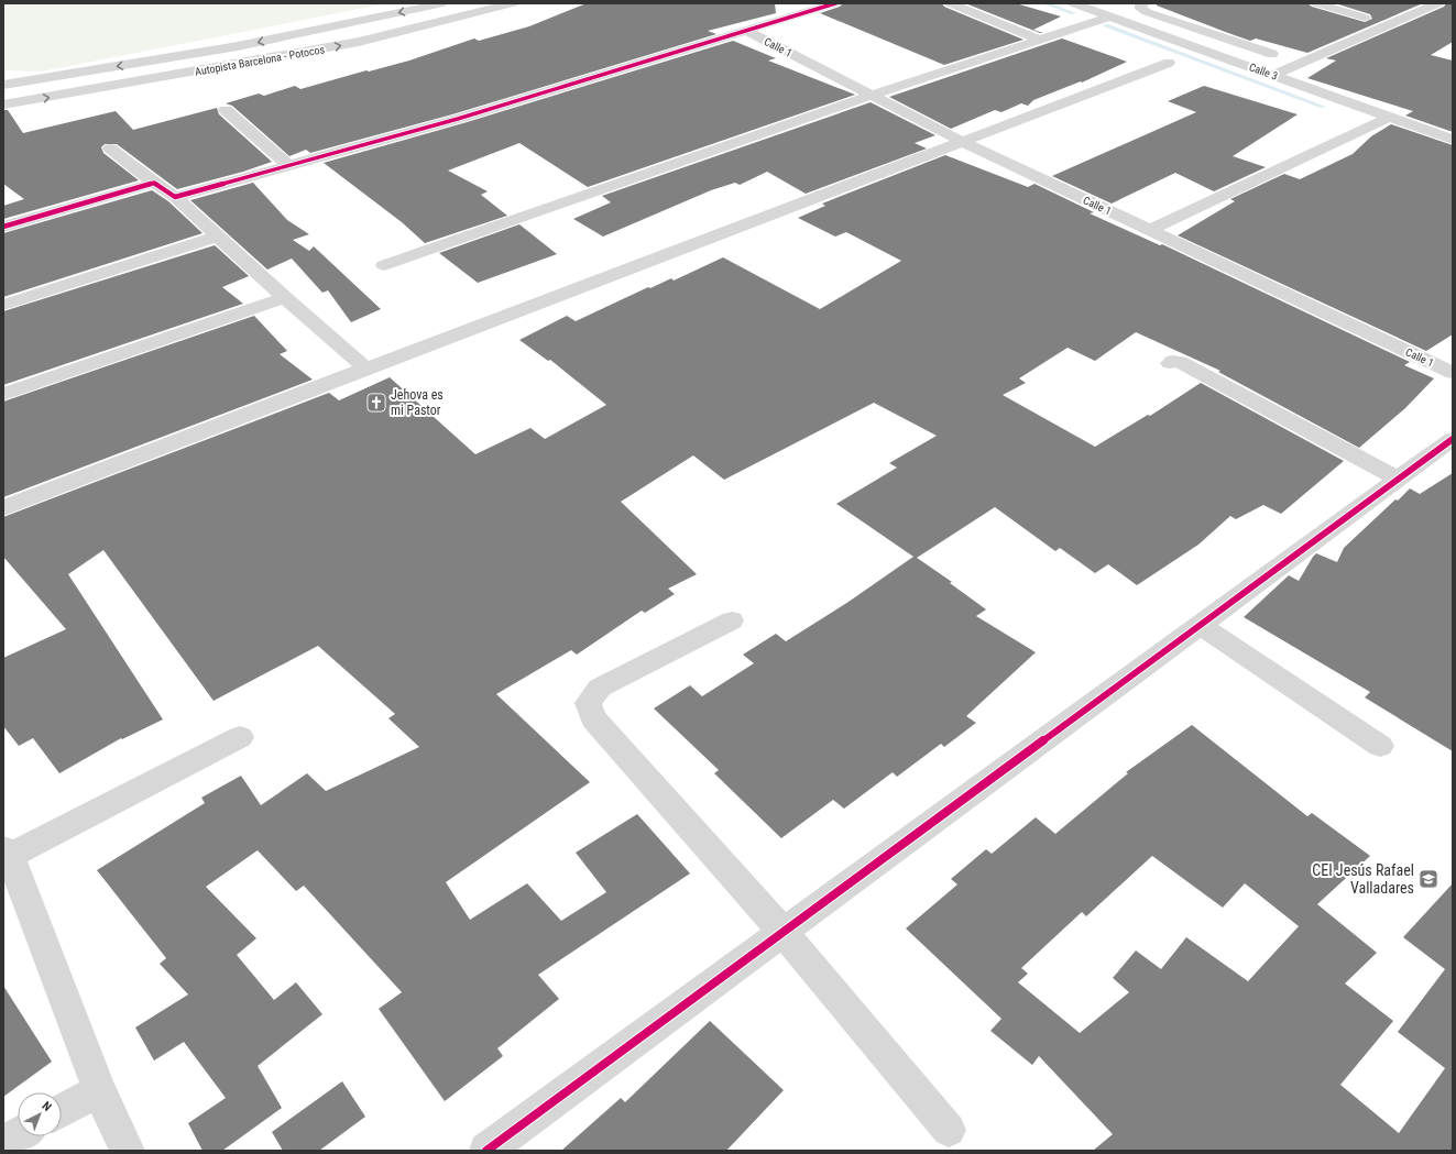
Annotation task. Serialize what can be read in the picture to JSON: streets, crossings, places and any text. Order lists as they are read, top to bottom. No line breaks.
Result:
{"streets":{"street":["Calle 1","Autopista Barcelona - Potocos","Calle 3"]},"places":{"church":["Jehova es mi Pastor"],"school or university":["CEI Jesús Rafael Valladares"]},"north":"top right"}
